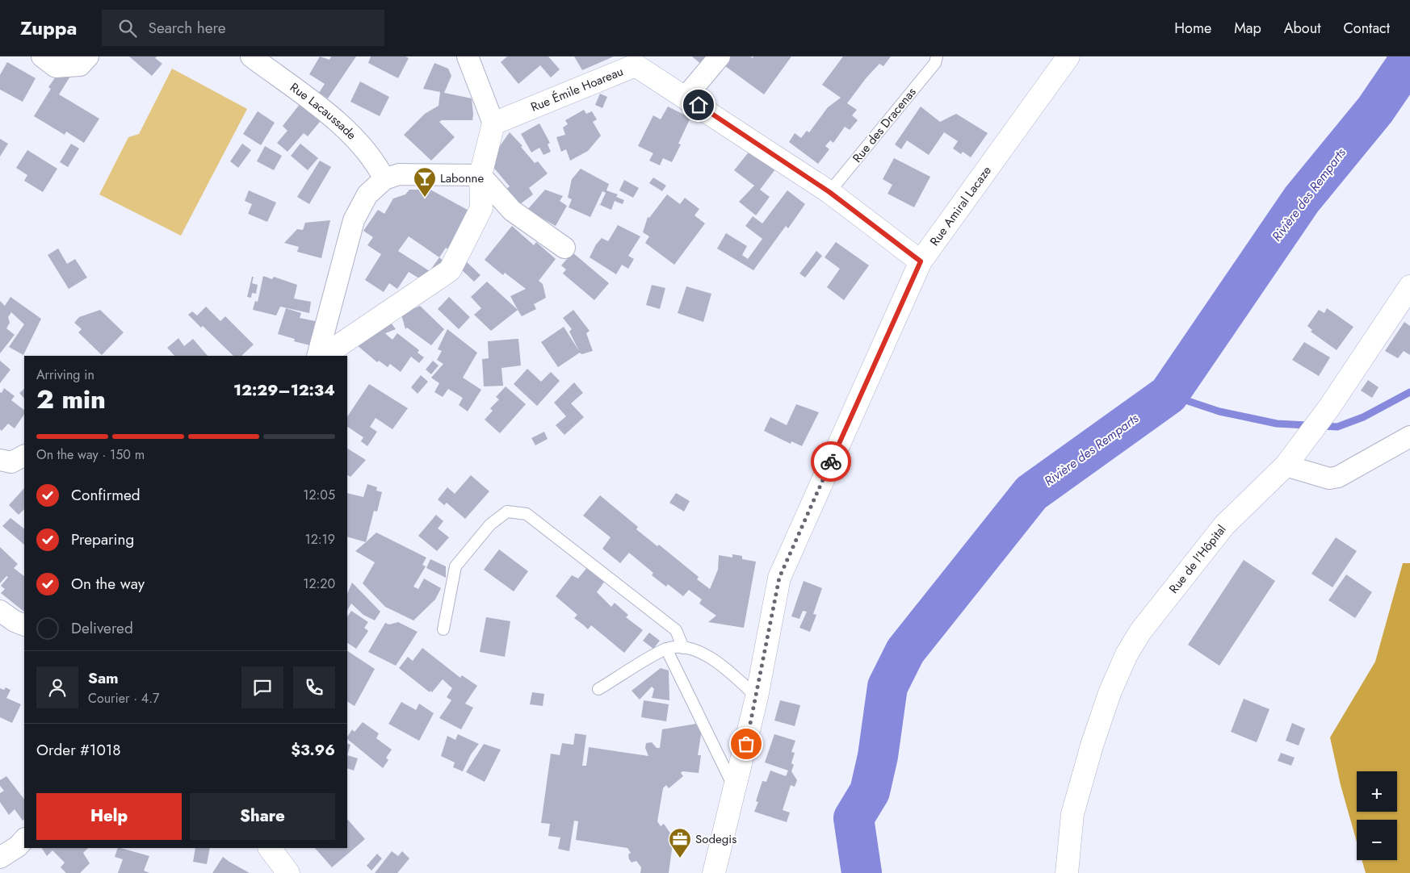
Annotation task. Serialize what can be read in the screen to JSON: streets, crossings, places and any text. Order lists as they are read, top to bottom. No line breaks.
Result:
{"streets":{"street":["Rue Émile Hoareau","Rue Lacaussade","Rue Amiral Lacaze","Rue de l'Hôpital"],"lane":["Rue des Dracenas"]},"crossings":[["Rue Émile Hoareau","Rue des Dracenas"],["Rue Émile Hoareau","Rue Amiral Lacaze"]],"water":["Rivière des Remparts"],"places":{"bar":["Labonne"],"office":["Sodegis"]},"page":{"header":"Zuppa","search":"Search here","nav":["Home","Map","About","Contact"],"heading":["2 min","Arriving in","12:29–12:34"],"panel":["Sam","Courier · 4.7","Order #1018","$3.96"],"bar":"On the way · 150 m","list":[["Confirmed","12:05"],["Preparing","12:19"],["On the way","12:20"],"Delivered"],"map_buttons":["+","−"],"buttons":["Help","Share"]}}
